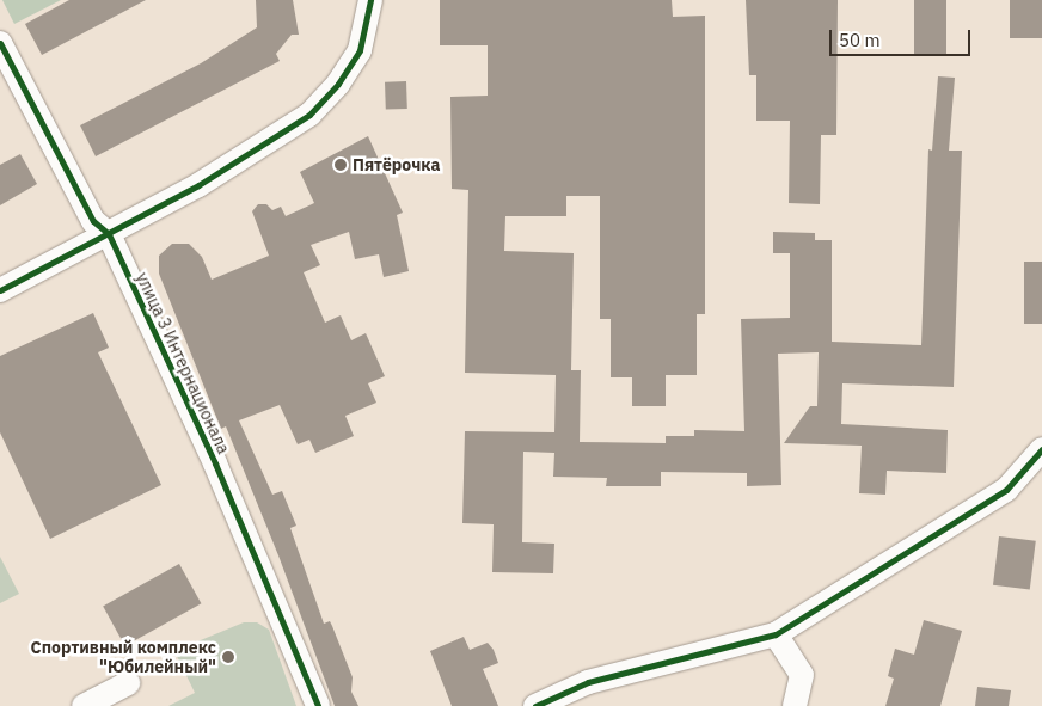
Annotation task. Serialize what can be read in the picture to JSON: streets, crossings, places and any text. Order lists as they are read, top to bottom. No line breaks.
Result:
{"streets":{"street":["улица 3 Интернационала"]},"places":["Пятёрочка","Спортивный комплекс \"Юбилейный\""],"scale_bar":"50 m"}
